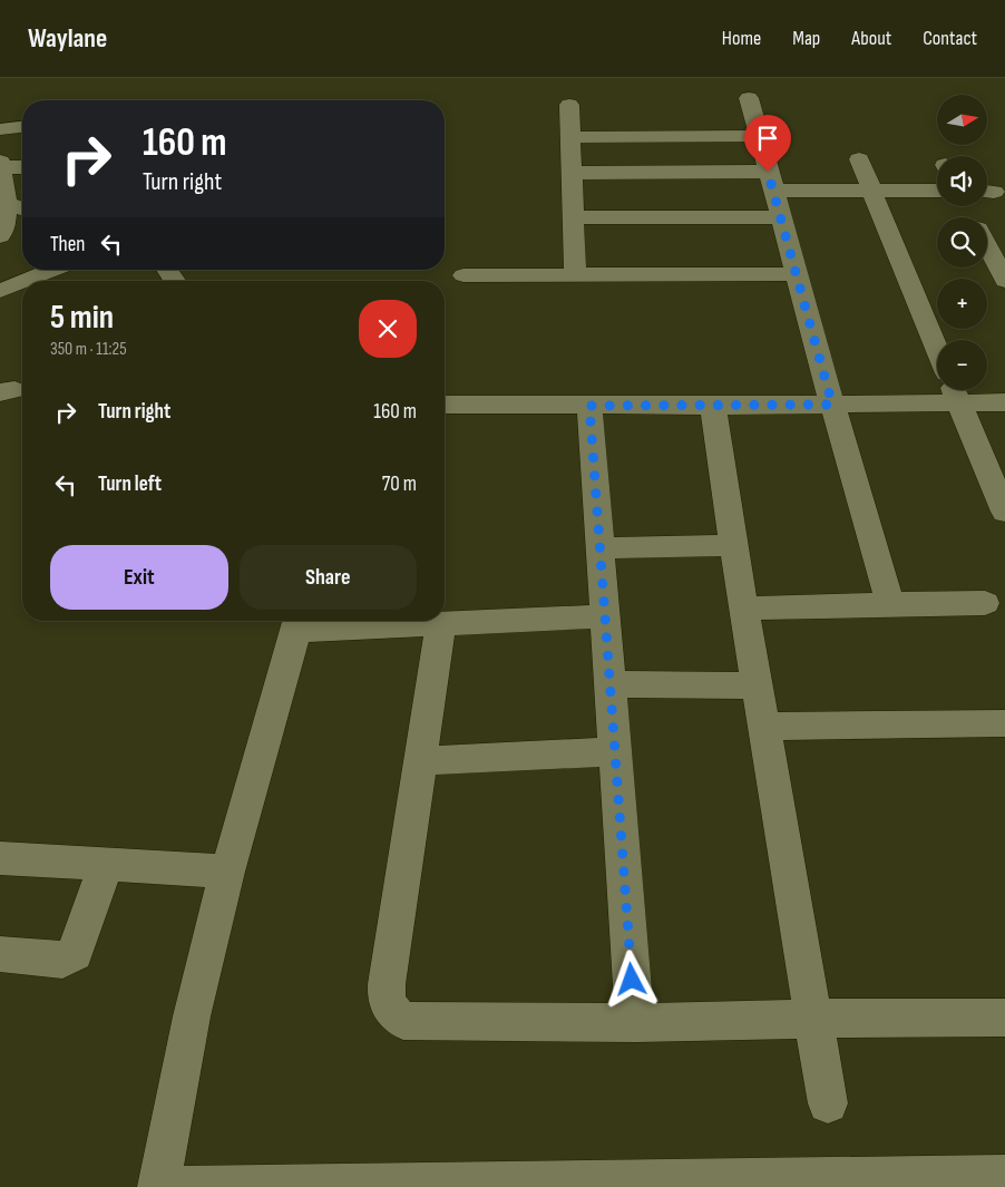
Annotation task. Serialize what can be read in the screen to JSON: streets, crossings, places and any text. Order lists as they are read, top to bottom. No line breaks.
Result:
{"north":"right","page":{"header":"Waylane","nav":["Home","Map","About","Contact"],"map_buttons":["+","−"],"turn":["160 m","Turn right"],"then":"Then","heading":["5 min","350 m · 11:25"],"list":[{"name":"Turn right","value":"160 m"},{"name":"Turn left","value":"70 m"}],"buttons":["Exit","Share"]}}
